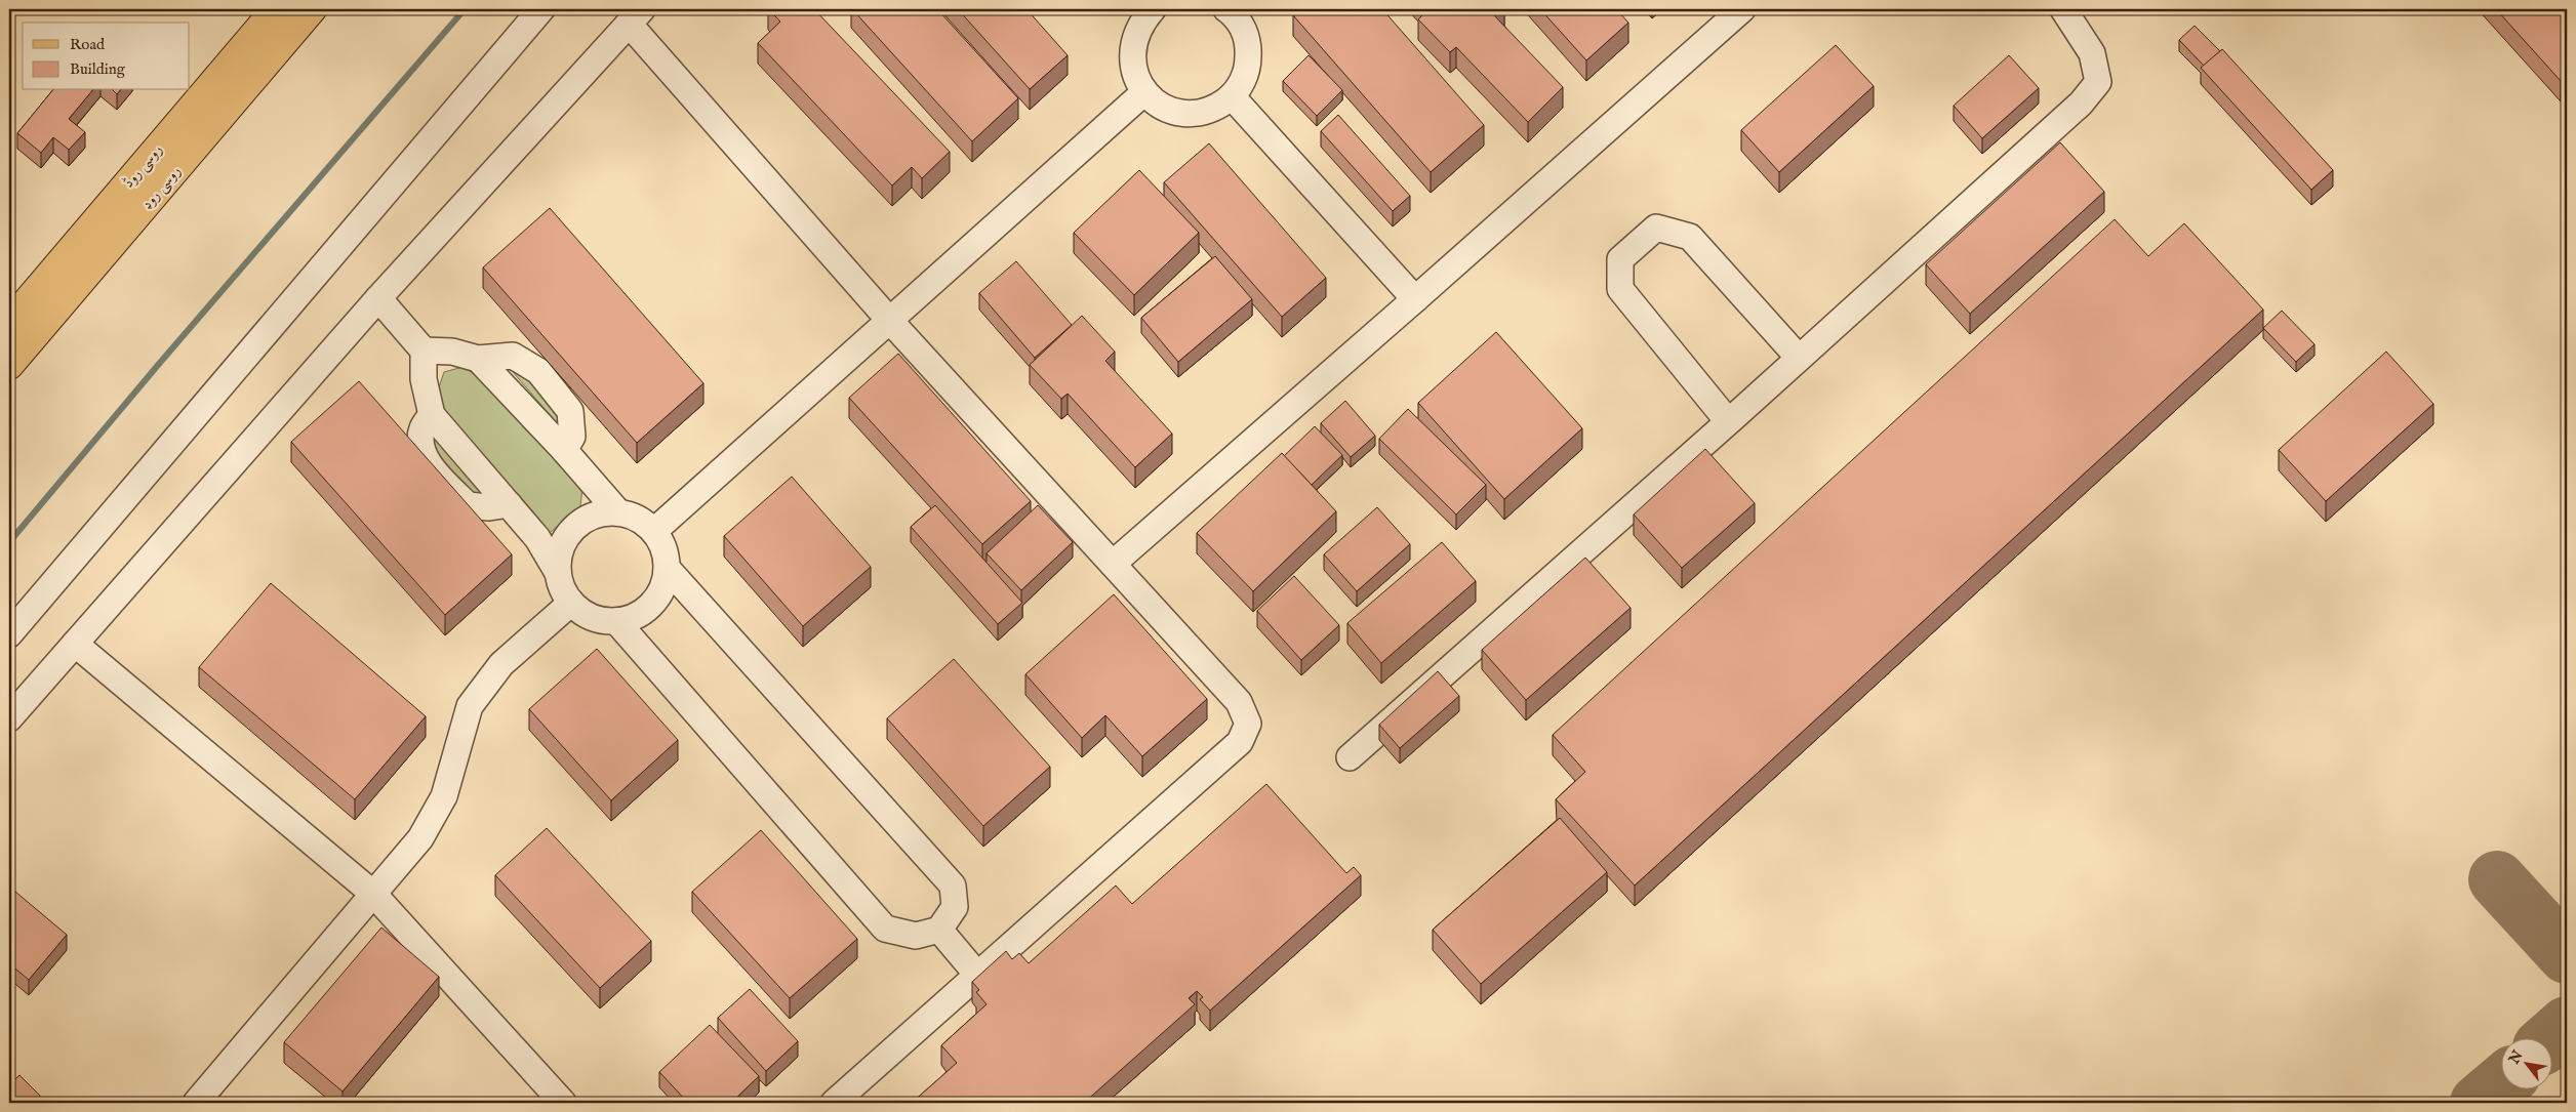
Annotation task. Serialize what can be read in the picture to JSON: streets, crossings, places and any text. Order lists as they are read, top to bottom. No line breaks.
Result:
{"streets":{"main road":["روسی روڈ","روسی روډ"]},"legend":["Road","Building"],"north":"top left"}
